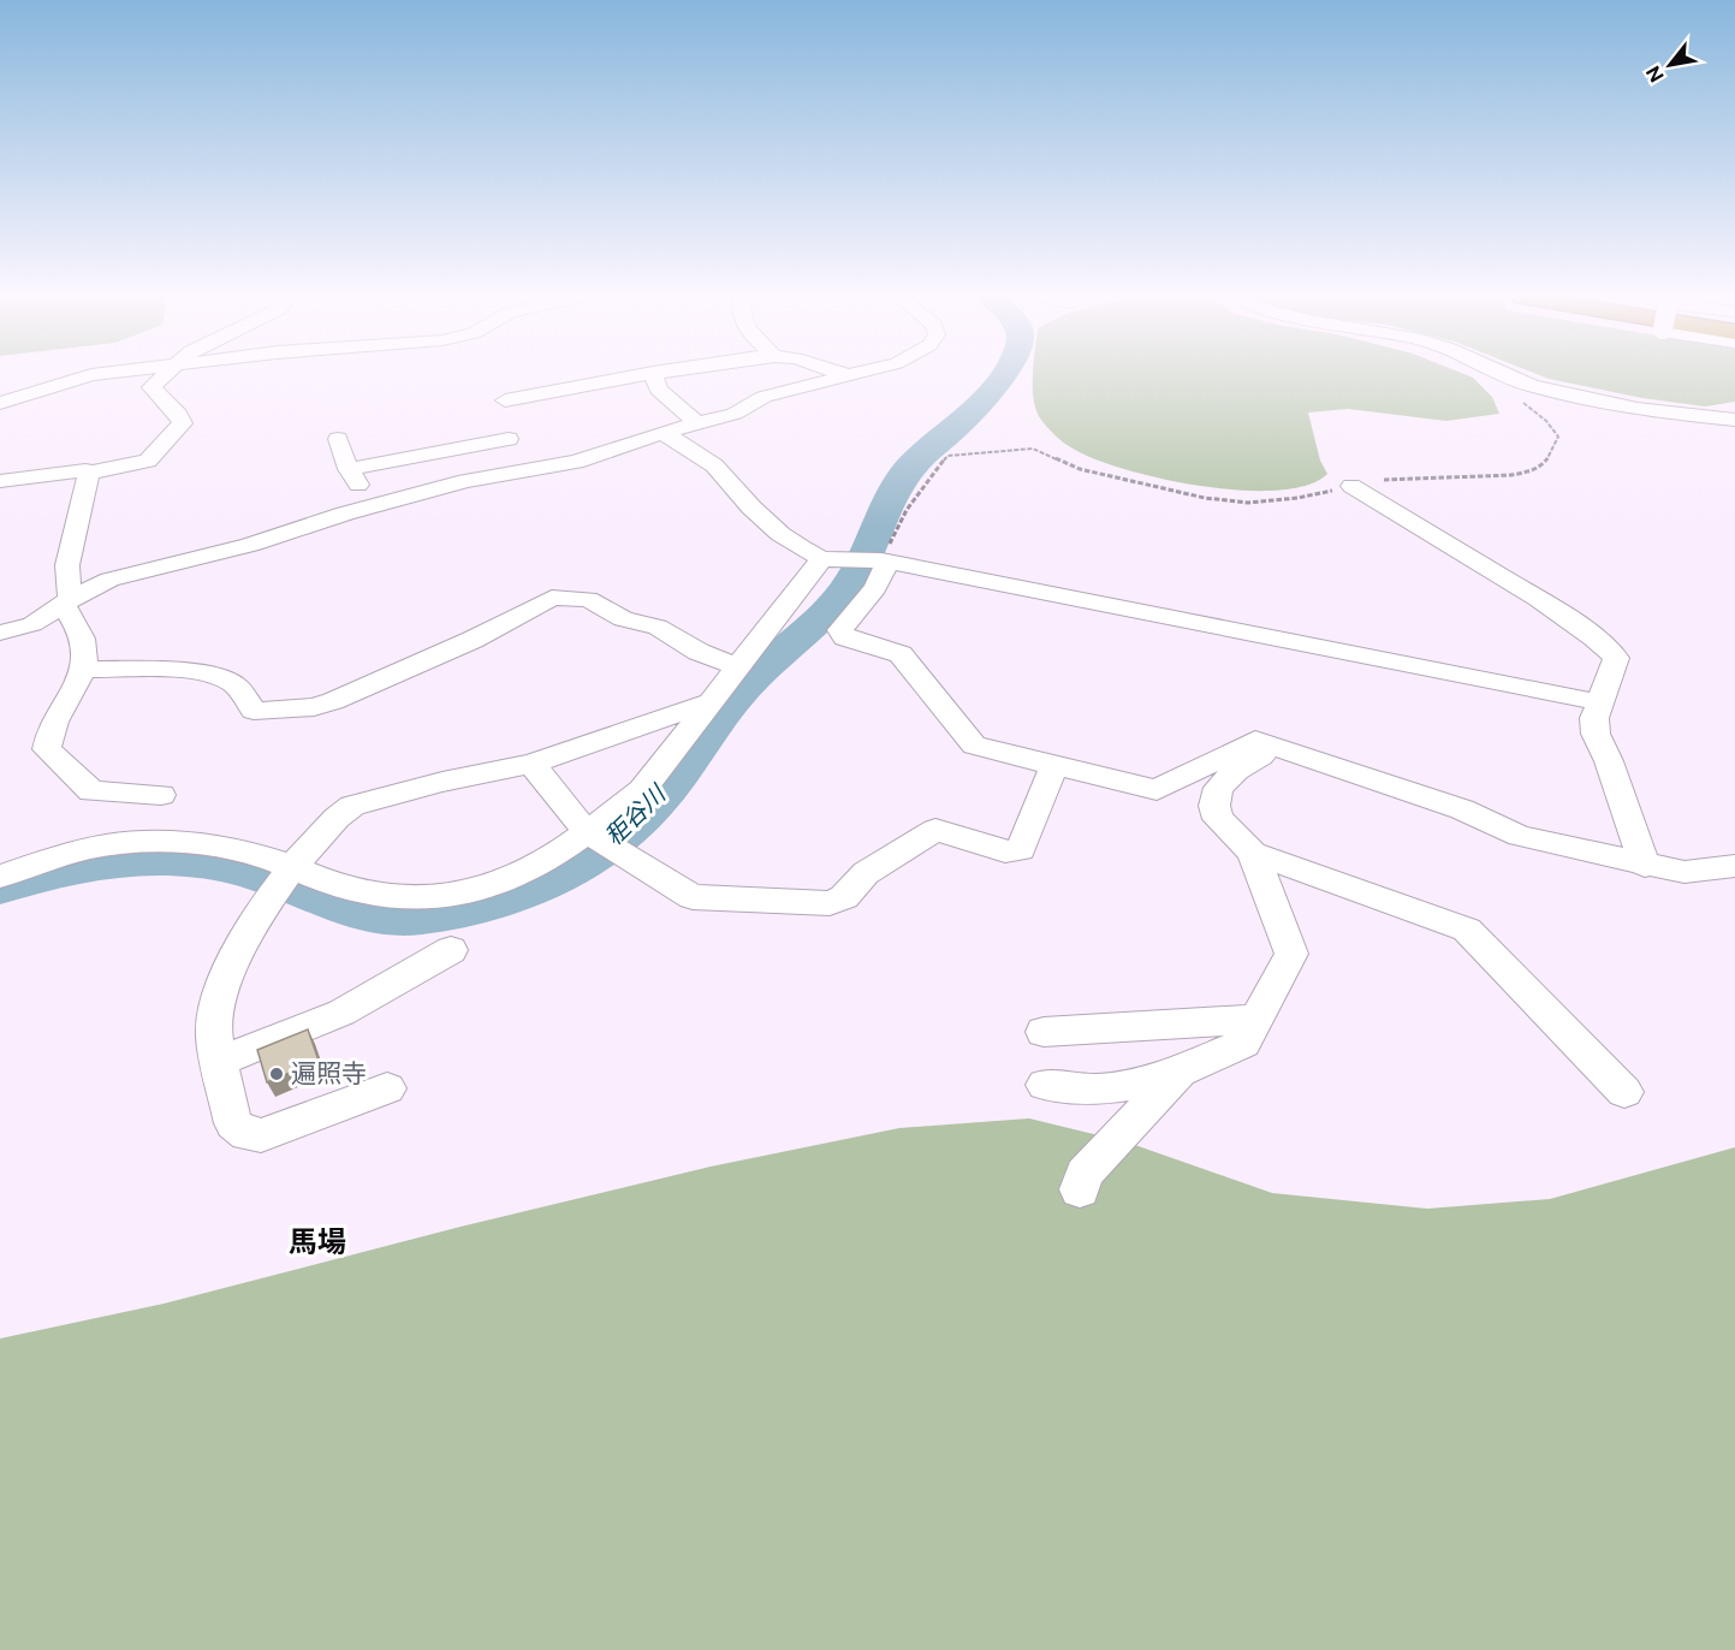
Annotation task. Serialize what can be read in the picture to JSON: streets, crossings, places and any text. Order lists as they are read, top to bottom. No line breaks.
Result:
{"districts":["馬場"],"water":["秬谷川"],"places":["遍照寺"],"north":"bottom left"}
